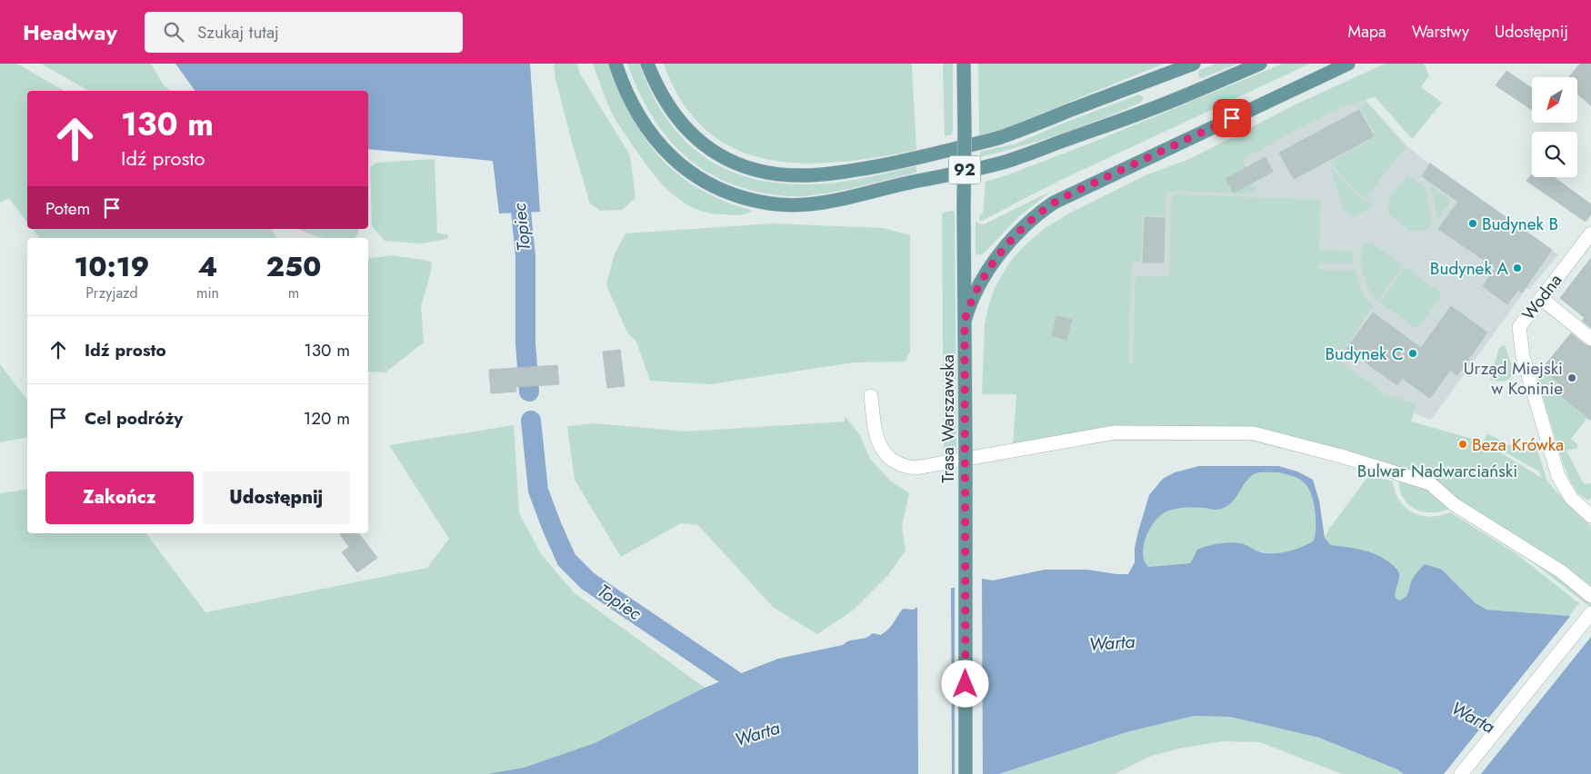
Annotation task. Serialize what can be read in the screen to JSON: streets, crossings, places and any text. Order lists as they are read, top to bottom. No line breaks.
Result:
{"streets":{"main road":["92","Trasa Warszawska"],"street":["Wodna"]},"water":["Topiec","Warta"],"parks":["Bulwar Nadwarciański"],"places":["Budynek B","Budynek A","Budynek C","Urząd Miejski w Koninie","Beza Krówka"],"north":"bottom left","page":{"header":"Headway","search":"Szukaj tutaj","nav":["Mapa","Warstwy","Udostępnij"],"turn":["130 m","Idź prosto"],"then":"Potem","eta":["10:19","Przyjazd","4","min","250","m"],"list":[{"name":"Idź prosto","value":"130 m"},{"name":"Cel podróży","value":"120 m"}],"buttons":["Zakończ","Udostępnij"]}}
